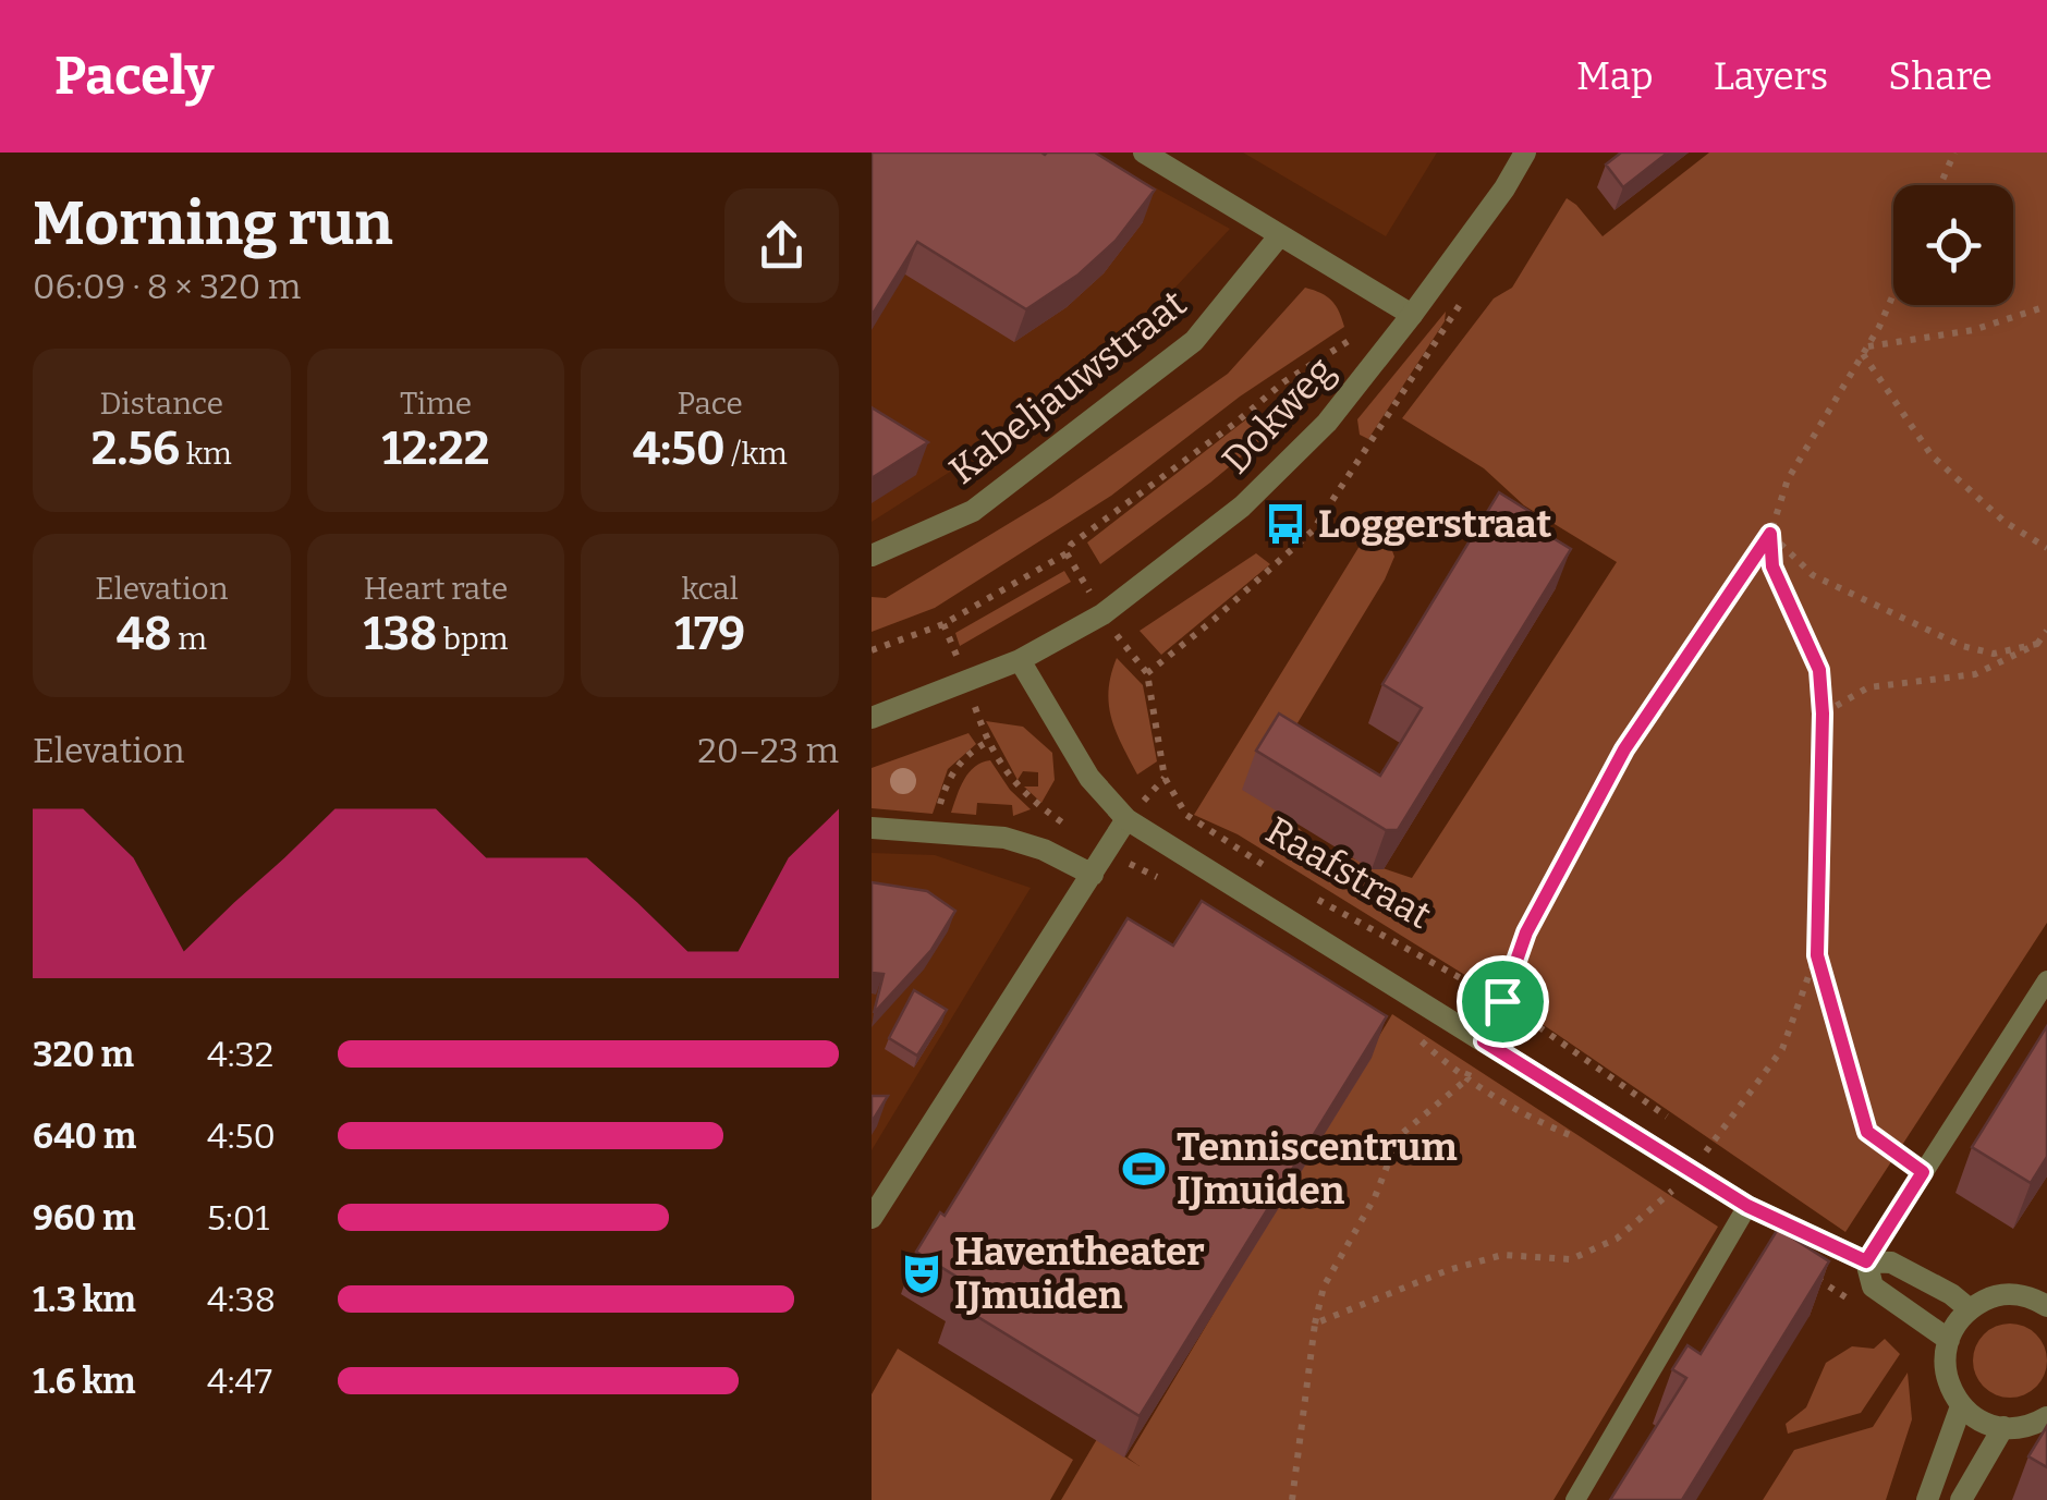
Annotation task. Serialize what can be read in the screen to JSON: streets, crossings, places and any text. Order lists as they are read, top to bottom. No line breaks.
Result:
{"streets":{"street":["Kabeljauwstraat","Dokweg","Raafstraat"]},"crossings":[["Dokweg","Raafstraat"]],"places":{"bus stop":["Loggerstraat"],"sports":["Tenniscentrum IJmuiden"],"theatre":["Haventheater IJmuiden"]},"page":{"header":"Pacely","nav":["Map","Layers","Share"],"heading":["Morning run","06:09 · 8 × 320 m"],"stats":[["Distance","2.56 km"],["Time","12:22"],["Pace","4:50 /km"],["Elevation","48 m"],["Heart rate","138 bpm"],["kcal","179"]],"chart":["Elevation","20–23 m"],"list":[{"name":"320 m","note":"4:32"},{"name":"640 m","note":"4:50"},{"name":"960 m","note":"5:01"},{"name":"1.3 km","note":"4:38"},{"name":"1.6 km","note":"4:47"}]}}
